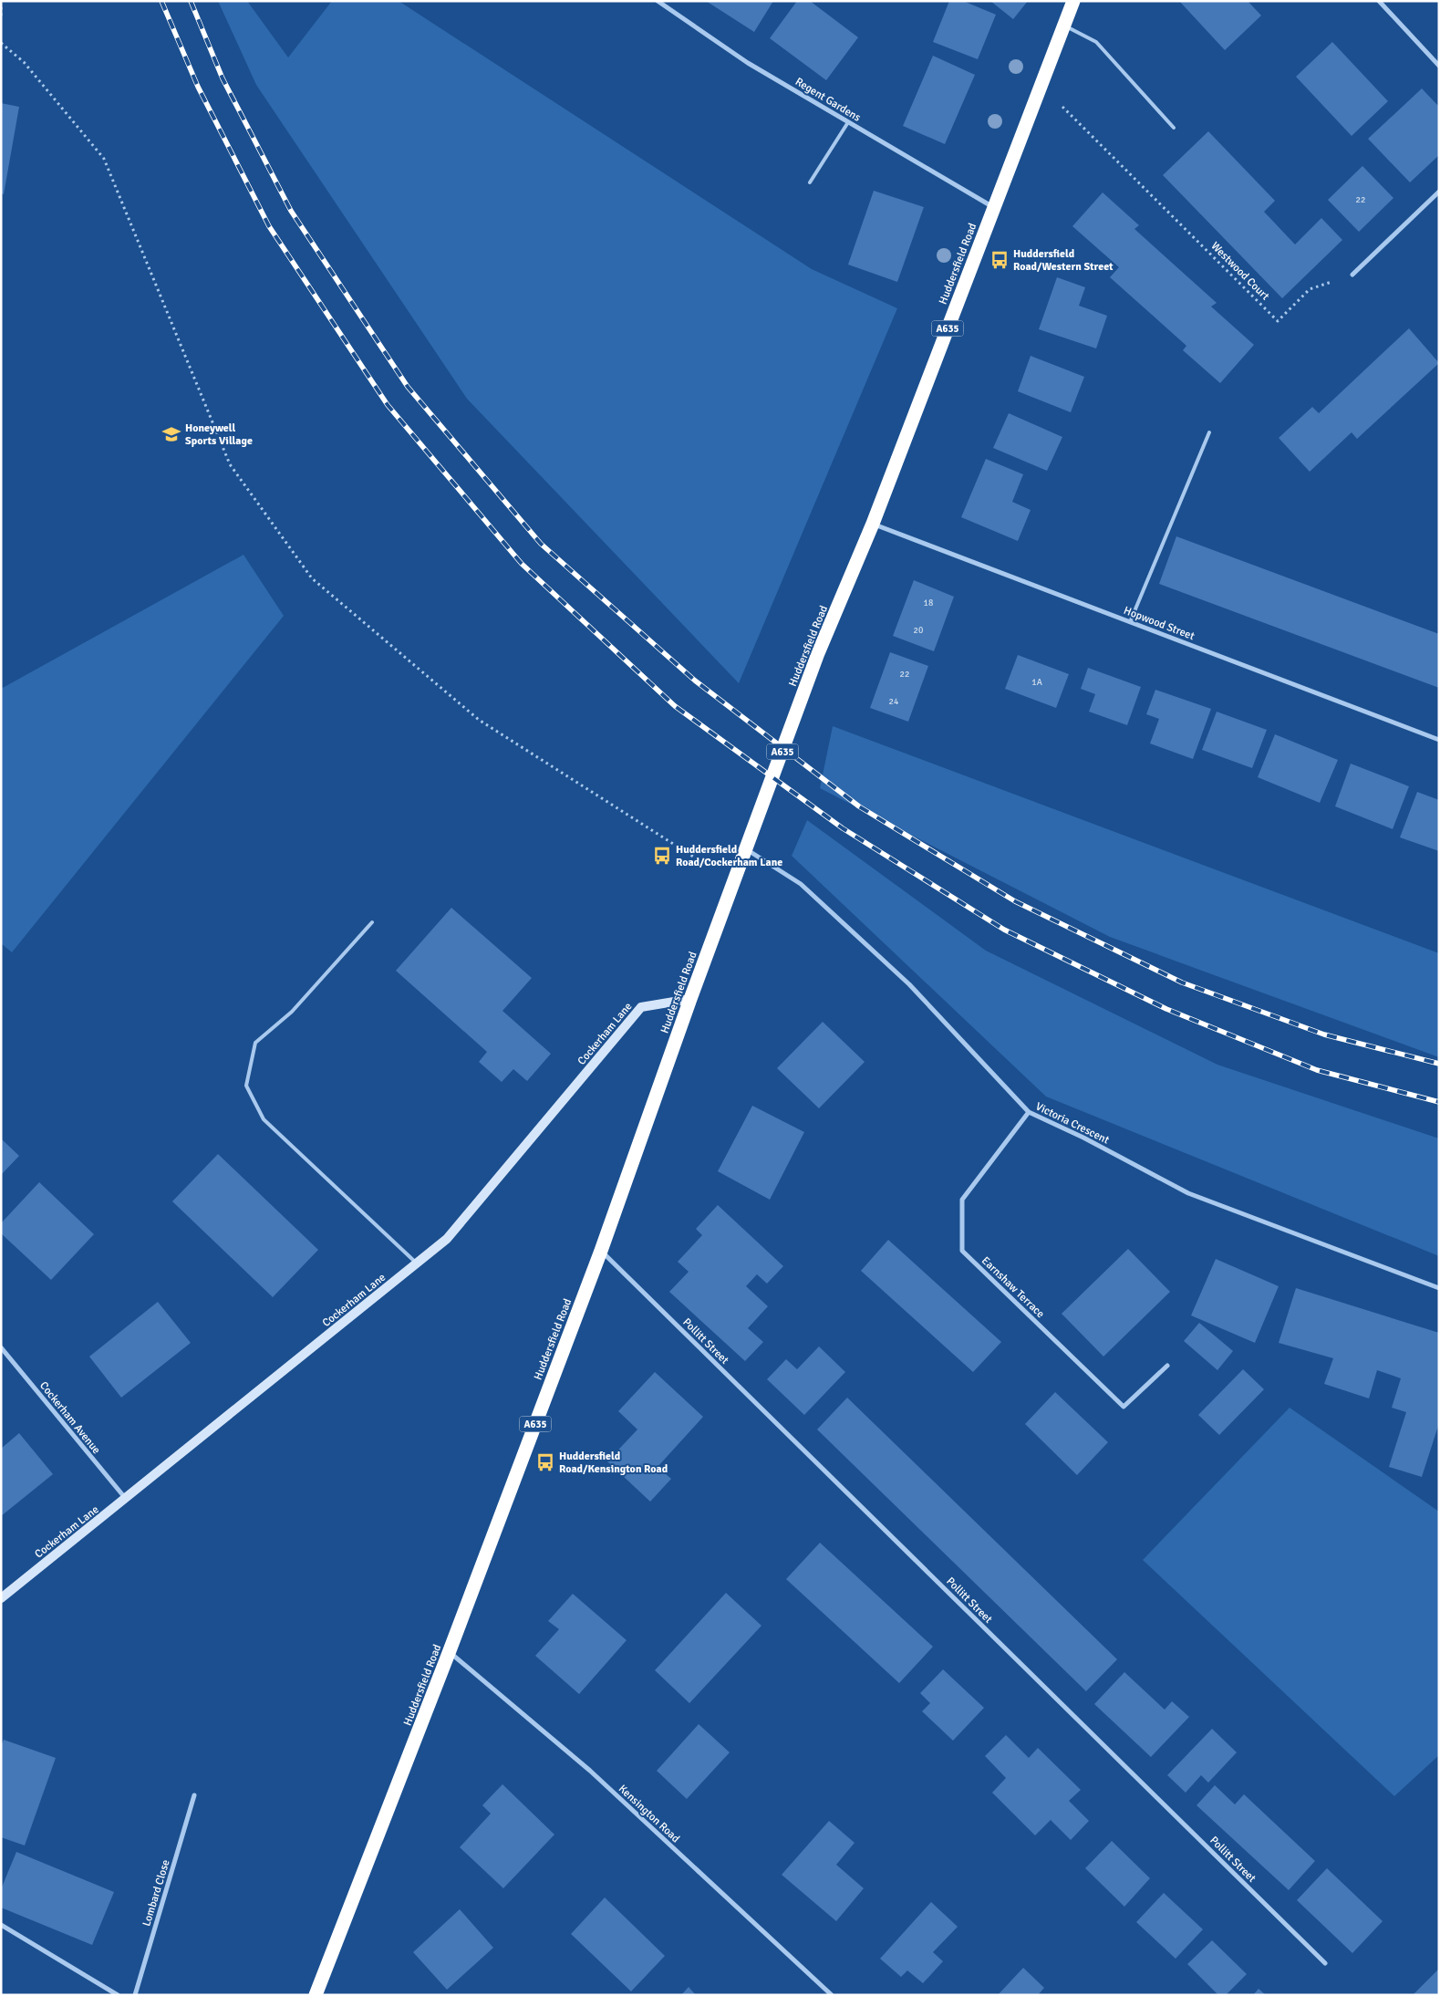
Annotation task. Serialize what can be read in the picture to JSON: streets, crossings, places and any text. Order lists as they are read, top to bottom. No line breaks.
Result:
{"streets":{"highway":["Huddersfield Road","A635"],"street":["Regent Gardens","Hopwood Street","Cockerham Lane","Victoria Crescent","Earnshaw Terrace","Pollitt Street","Cockerham Avenue","Kensington Road","Lombard Close"],"path":["Westwood Court"]},"crossings":[["Regent Gardens","Huddersfield Road"],["Huddersfield Road","Westwood Court"],["Huddersfield Road","Hopwood Street"],["Huddersfield Road","Cockerham Lane"],["Huddersfield Road","Victoria Crescent"],["Huddersfield Road","Pollitt Street"],["Huddersfield Road","Kensington Road"],["Cockerham Lane","Cockerham Avenue"],["Victoria Crescent","Earnshaw Terrace"]],"places":{"bus stop":["Huddersfield Road/Western Street","Huddersfield Road/Cockerham Lane","Huddersfield Road/Kensington Road"],"school or university":["Honeywell Sports Village"]},"house_numbers":["22","18","20","22","1A","24"]}
